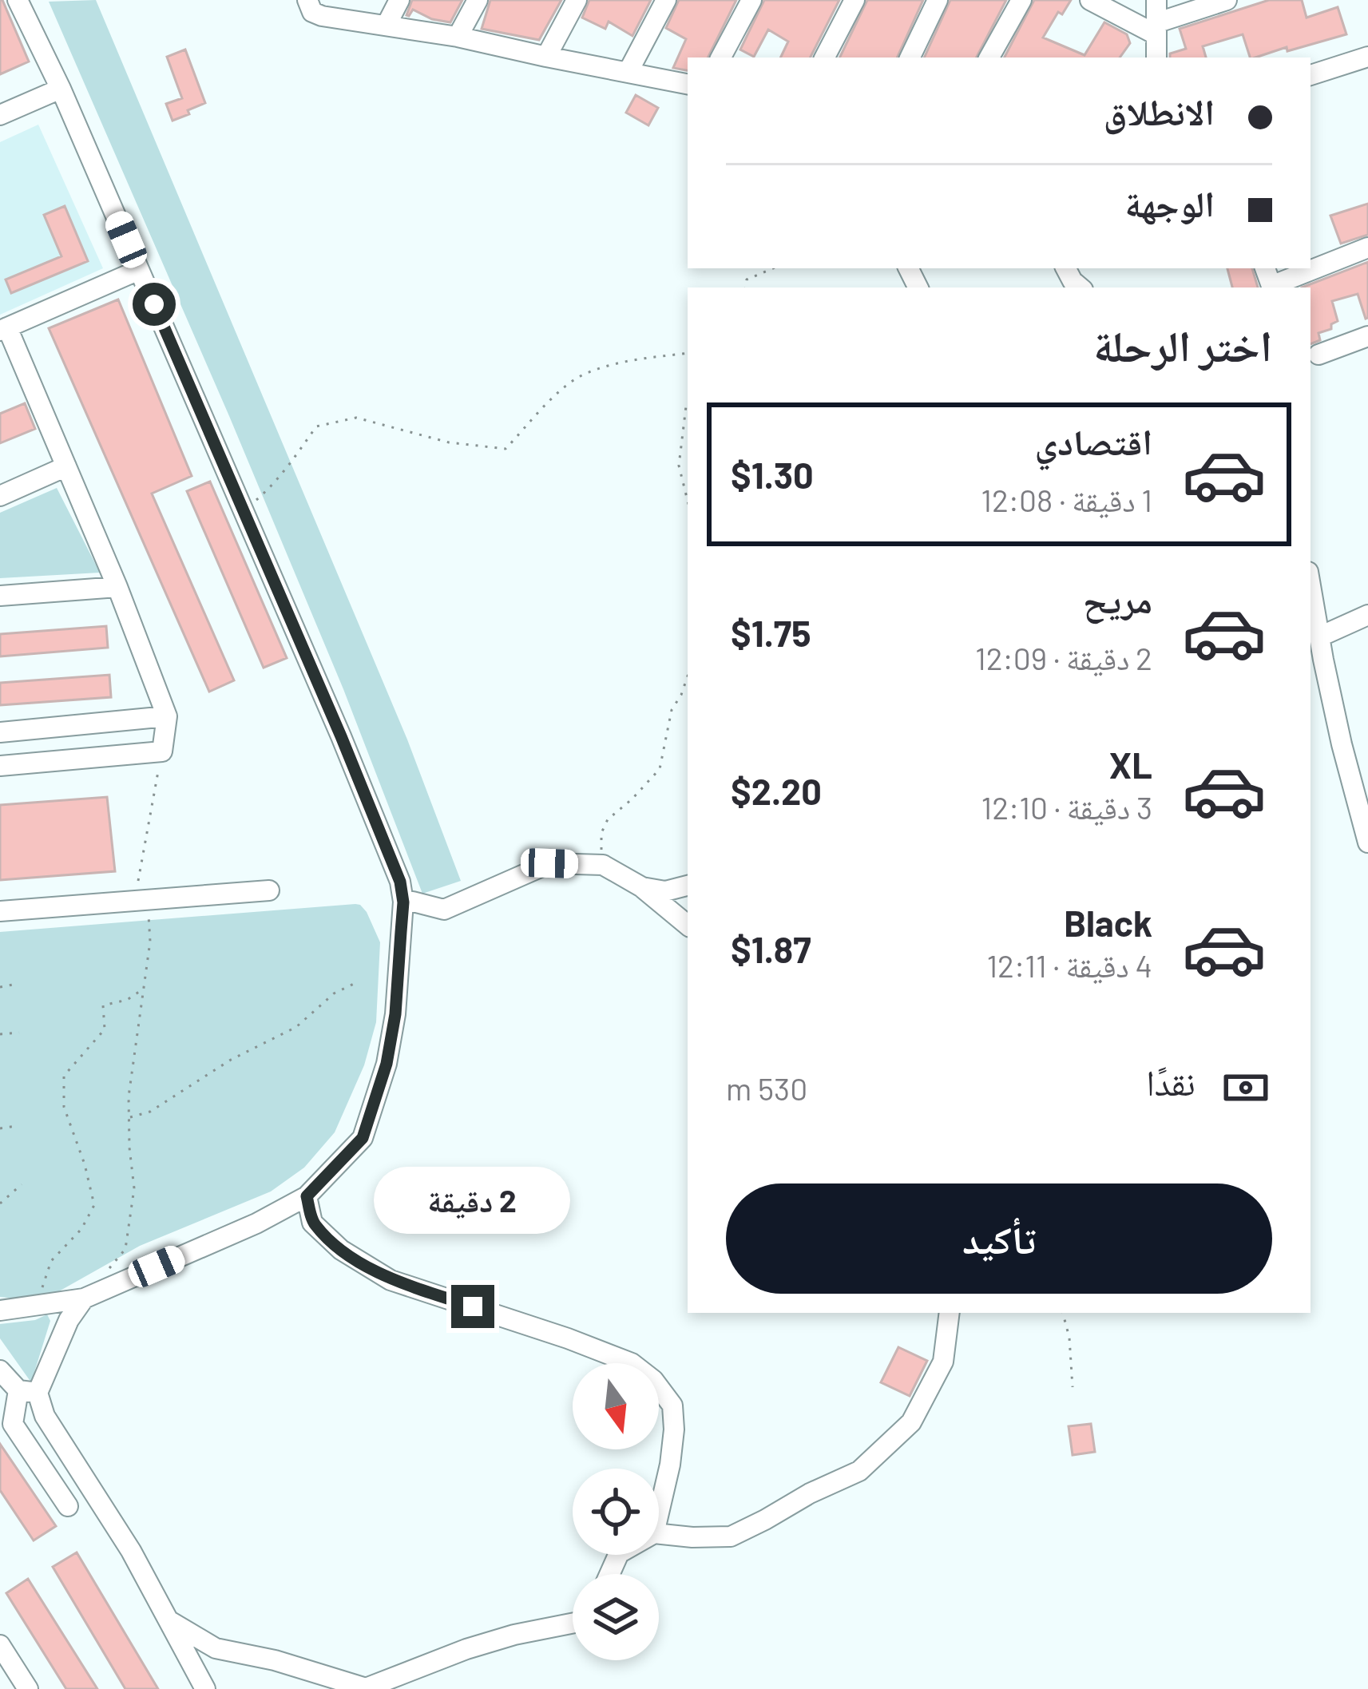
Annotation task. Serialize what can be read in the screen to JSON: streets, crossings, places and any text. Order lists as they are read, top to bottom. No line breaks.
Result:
{"north":"bottom","page":{"banner":["الانطلاق","الوجهة"],"heading":"اختر الرحلة","list":[{"name":"اقتصادي","note":"1 دقيقة · 12:08","value":"$1.30"},{"name":"مريح","note":"2 دقيقة · 12:09","value":"$1.75"},{"name":"XL","note":"3 دقيقة · 12:10","value":"$2.20"},{"name":"Black","note":"4 دقيقة · 12:11","value":"$1.87"}],"pay":["نقدًا","530 m"],"buttons":"تأكيد","bubble":"2 دقيقة"}}
